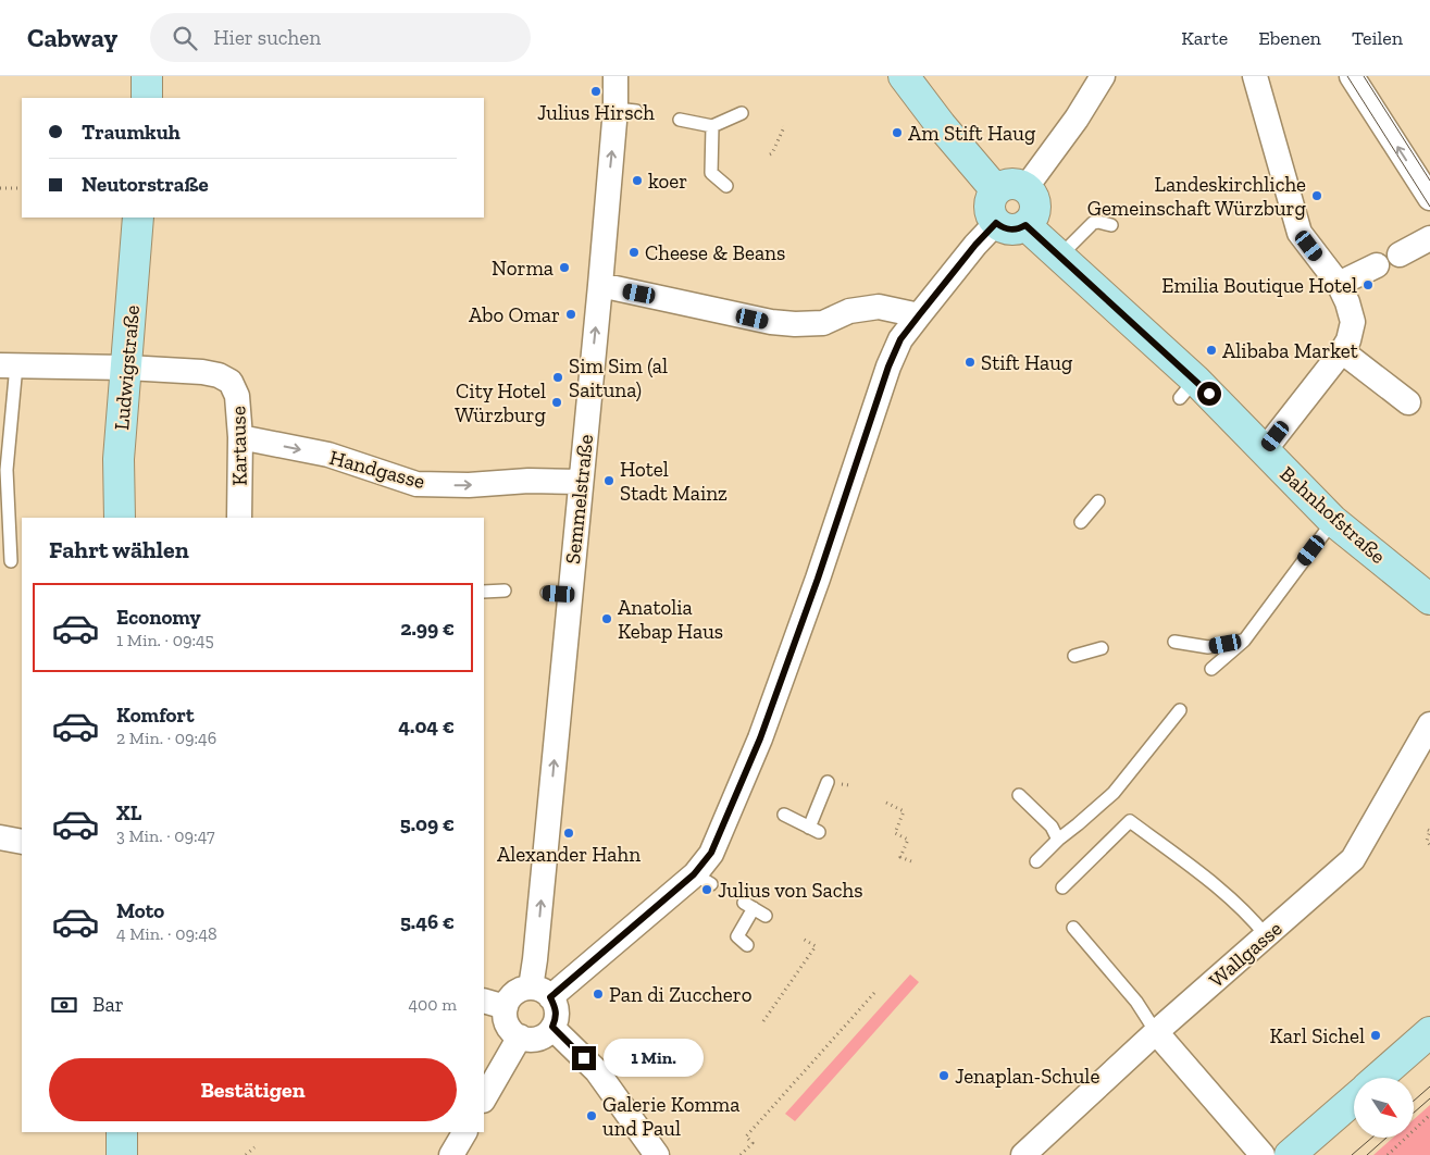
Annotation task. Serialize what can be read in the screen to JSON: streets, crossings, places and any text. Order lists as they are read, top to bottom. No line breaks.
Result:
{"streets":{"street":["Ludwigstraße","Kartause","Handgasse","Semmelstraße","Bahnhofstraße","Wallgasse"]},"crossings":[["Ludwigstraße","Kartause"],["Kartause","Handgasse"],["Handgasse","Semmelstraße"]],"one_way":["Handgasse","Semmelstraße"],"places":["Julius Hirsch","Am Stift Haug","koer","Landeskirchliche Gemeinschaft Würzburg","Cheese & Beans","Norma","Emilia Boutique Hotel","Abo Omar","Alibaba Market","Stift Haug","Sim Sim (al Saituna)","City Hotel Würzburg","Hotel Stadt Mainz","Anatolia Kebap Haus","Alexander Hahn","Julius von Sachs","Pan di Zucchero","Karl Sichel","Jenaplan-Schule","Galerie Komma und Paul"],"north":"bottom right","page":{"header":"Cabway","search":"Hier suchen","nav":["Karte","Ebenen","Teilen"],"banner":["Traumkuh","Neutorstraße"],"heading":"Fahrt wählen","list":[{"name":"Economy","note":"1 Min. · 09:45","value":"2.99 €"},{"name":"Komfort","note":"2 Min. · 09:46","value":"4.04 €"},{"name":"XL","note":"3 Min. · 09:47","value":"5.09 €"},{"name":"Moto","note":"4 Min. · 09:48","value":"5.46 €"}],"pay":["Bar","400 m"],"bubble":"1 Min.","buttons":"Bestätigen"}}
